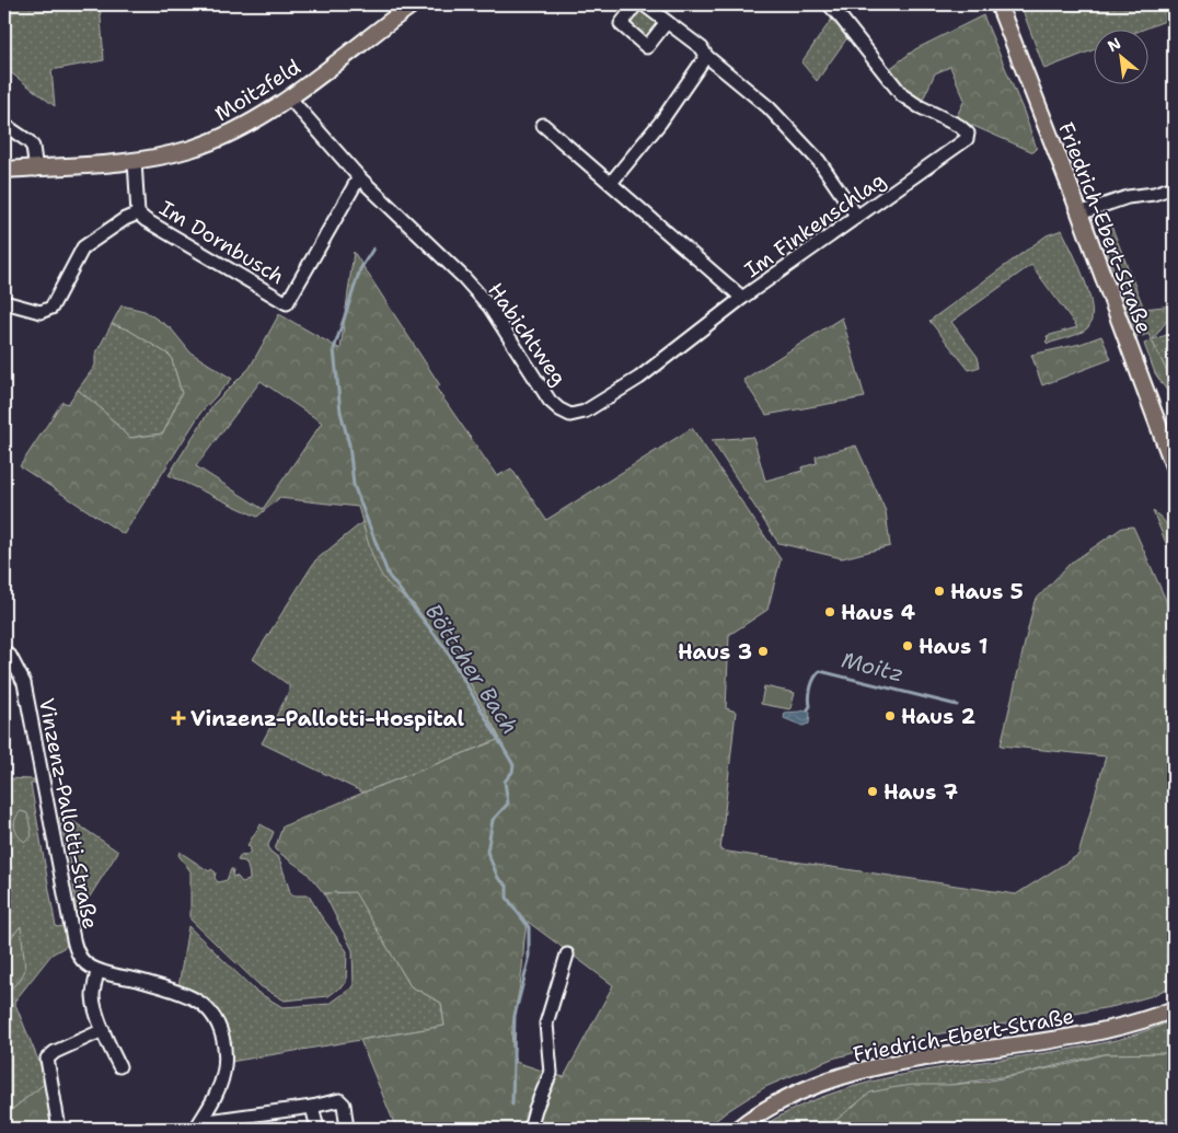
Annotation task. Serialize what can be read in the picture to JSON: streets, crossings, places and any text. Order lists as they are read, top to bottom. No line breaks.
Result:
{"streets":{"main road":["Moitzfeld","Friedrich-Ebert-Straße"],"street":["Im Finkenschlag","Im Dornbusch","Habichtweg","Vinzenz-Pallotti-Straße"]},"crossings":[["Moitzfeld","Habichtweg"],["Im Finkenschlag","Habichtweg"],["Im Dornbusch","Habichtweg"]],"water":["Moitz","Böttcher Bach"],"places":{"other":["Haus 5","Haus 4","Haus 1","Haus 3","Haus 2","Haus 7"],"health":["Vinzenz-Pallotti-Hospital"]},"north":"top left"}
